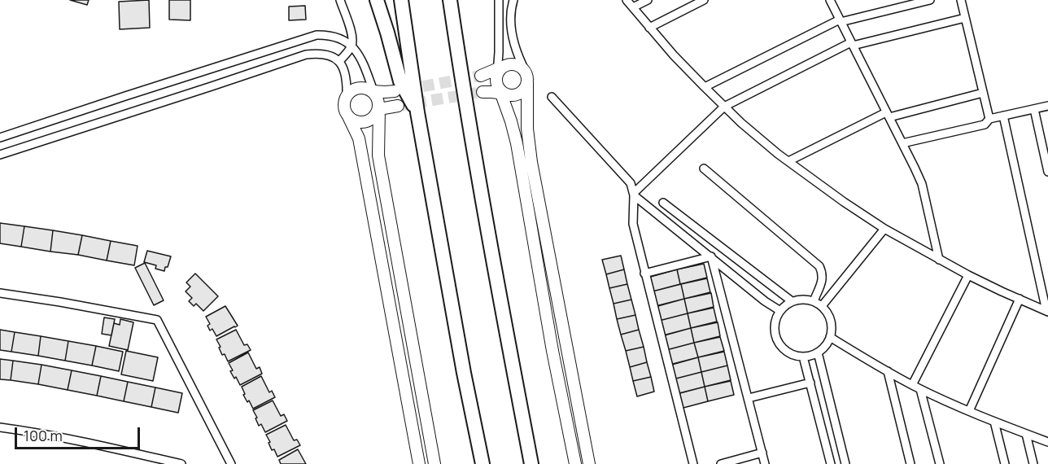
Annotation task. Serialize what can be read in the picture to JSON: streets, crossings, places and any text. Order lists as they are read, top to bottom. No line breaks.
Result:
{"scale_bar":"100 m"}
